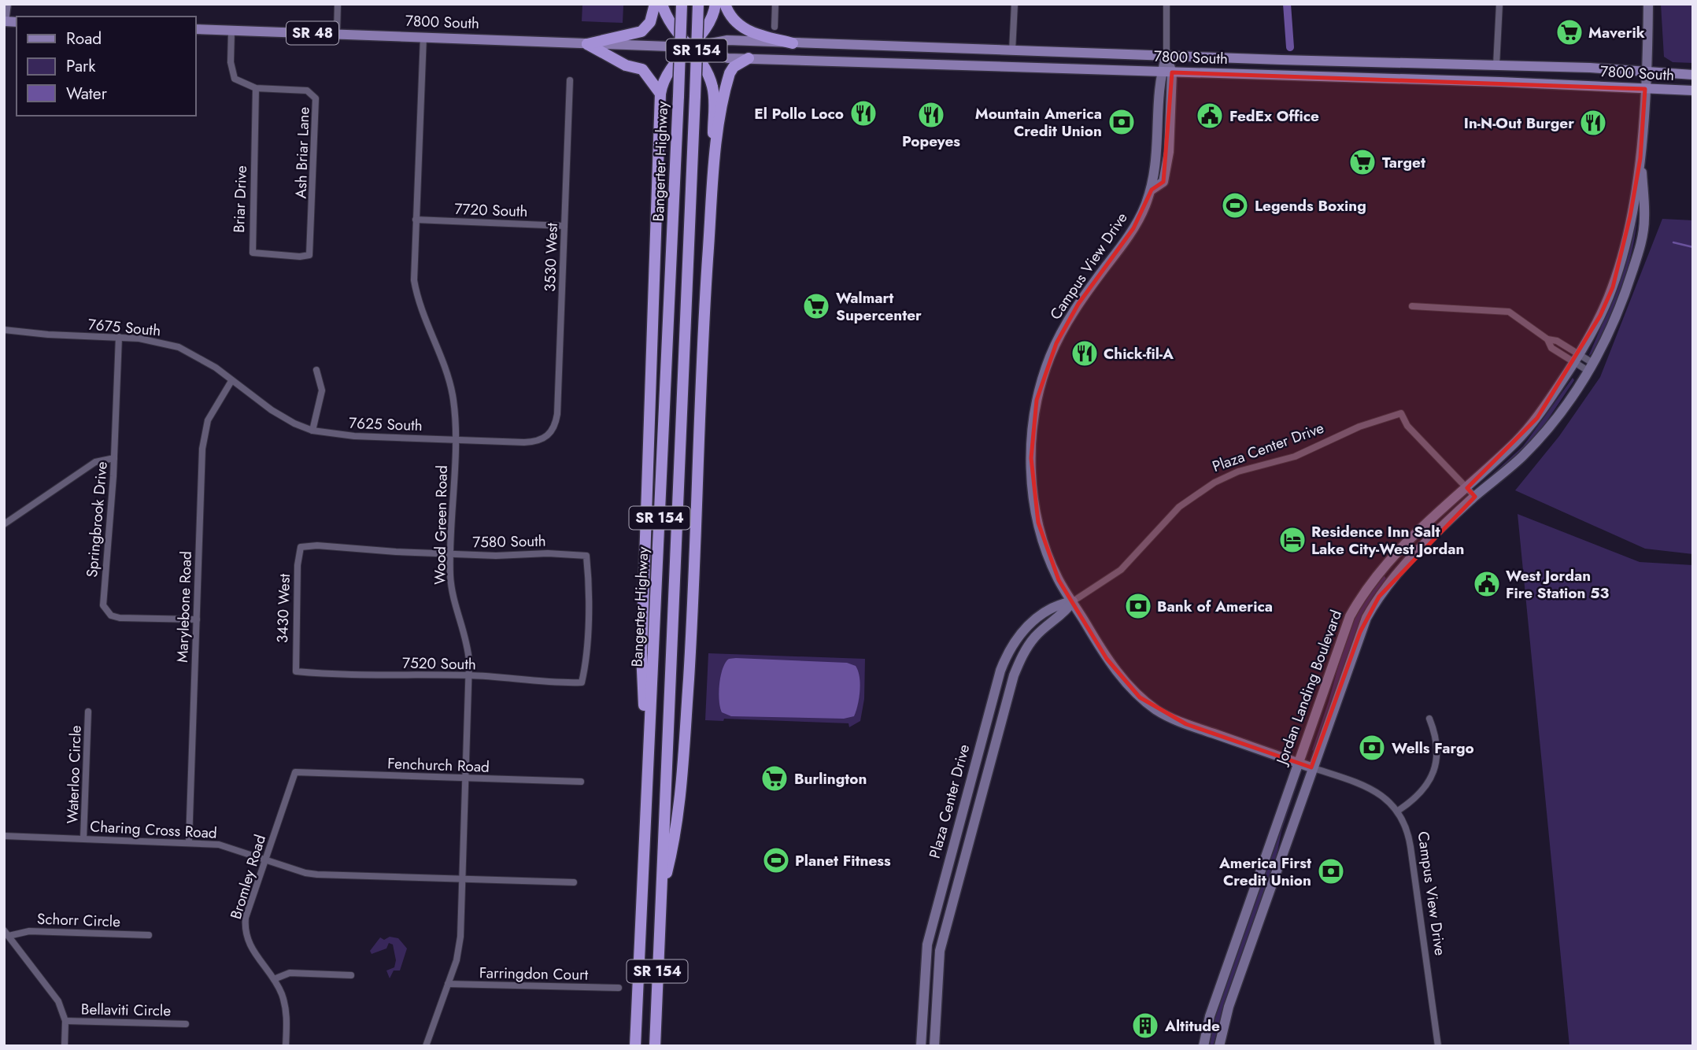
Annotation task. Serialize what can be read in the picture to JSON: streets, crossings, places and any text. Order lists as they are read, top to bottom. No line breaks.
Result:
{"streets":{"highway":["SR 154","Bangerter Highway"],"main road":["7800 South","SR 48","Campus View Drive","Plaza Center Drive","Jordan Landing Boulevard"],"street":["Ash Briar Lane","Briar Drive","7720 South","3530 West","7675 South","7625 South","Springbrook Drive","Wood Green Road","7580 South","Marylebone Road","3430 West","7520 South","Fenchurch Road","Waterloo Circle","Charing Cross Road","Bromley Road","Schorr Circle","Farringdon Court","Bellaviti Circle"]},"crossings":[["7800 South","Ash Briar Lane"],["7800 South","Campus View Drive"],["7800 South","Wood Green Road"],["7800 South","Jordan Landing Boulevard"],["Ash Briar Lane","Briar Drive"],["7720 South","3530 West"],["7720 South","Wood Green Road"],["3530 West","7625 South"],["Campus View Drive","Plaza Center Drive"],["Campus View Drive","Jordan Landing Boulevard"],["7675 South","7625 South"],["7675 South","Springbrook Drive"],["7675 South","Marylebone Road"],["7625 South","Wood Green Road"],["7625 South","Marylebone Road"],["Plaza Center Drive","Jordan Landing Boulevard"],["Springbrook Drive","Marylebone Road"],["Wood Green Road","7580 South"],["Wood Green Road","7520 South"],["Wood Green Road","Fenchurch Road"],["Wood Green Road","Charing Cross Road"],["Wood Green Road","Farringdon Court"],["7580 South","3430 West"],["7580 South","7520 South"],["Marylebone Road","Charing Cross Road"],["3430 West","7520 South"],["Fenchurch Road","Bromley Road"],["Waterloo Circle","Charing Cross Road"],["Charing Cross Road","Bromley Road"]],"places":{"supermarket":["Maverik","Target","Walmart Supercenter","Burlington"],"restaurant":["El Pollo Loco","Popeyes","In-N-Out Burger","Chick-fil-A"],"public building":["FedEx Office","West Jordan Fire Station 53"],"bank":["Mountain America Credit Union","Bank of America","Wells Fargo","America First Credit Union"],"sports":["Legends Boxing","Planet Fitness"],"hotel":["Residence Inn Salt Lake City-West Jordan"],"building":["Altitude"]},"legend":["Road","Park","Water"]}
